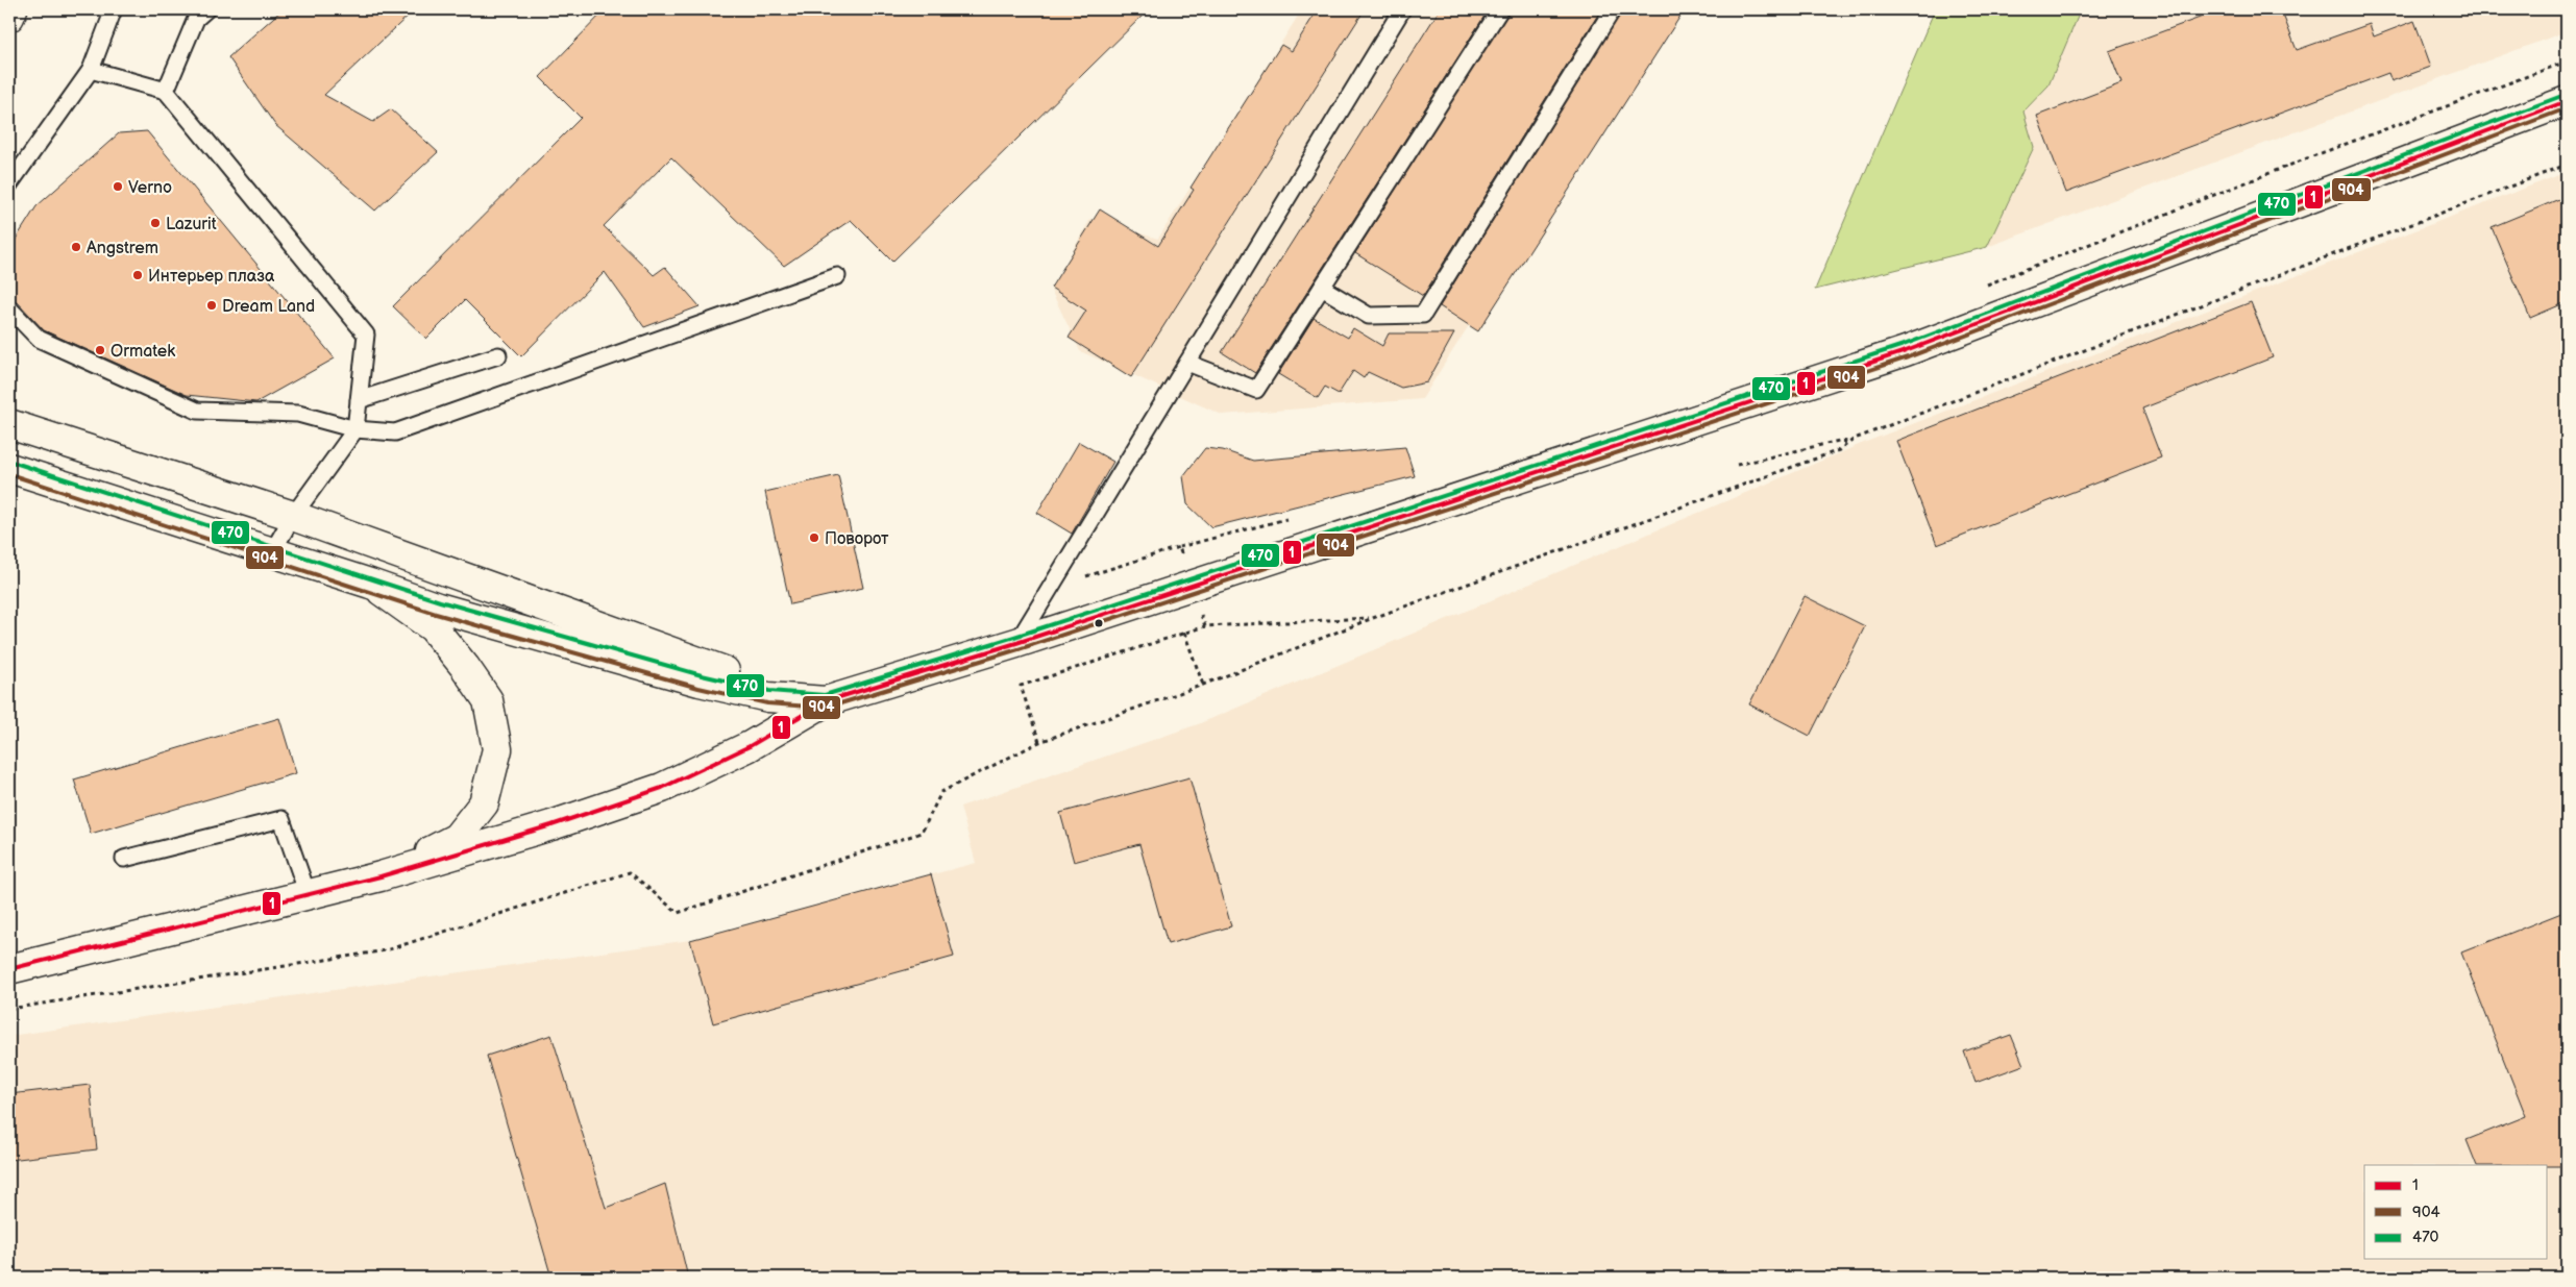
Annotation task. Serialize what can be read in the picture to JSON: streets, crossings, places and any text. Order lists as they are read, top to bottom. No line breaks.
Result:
{"places":["Verno","Lazurit","Angstrem","Интерьер плаза","Dream Land","Ormatek","Поворот"],"lines":["transit line 470","transit line 1","transit line 904"],"legend":["1","904","470"]}
